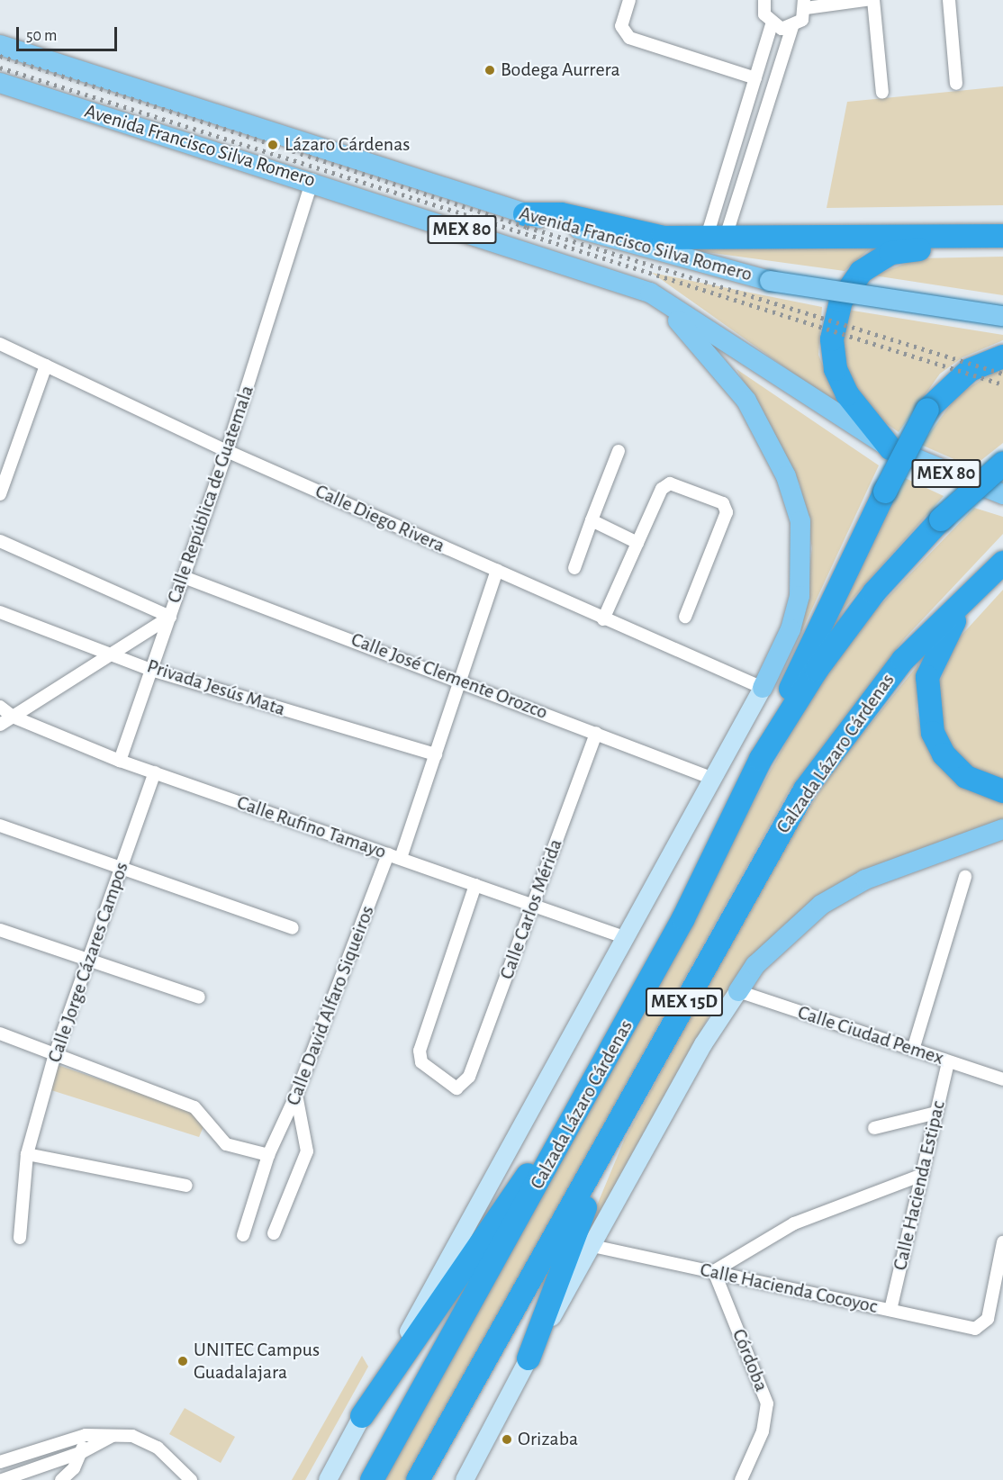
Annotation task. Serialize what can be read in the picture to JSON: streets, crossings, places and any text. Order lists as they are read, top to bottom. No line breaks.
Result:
{"streets":{"highway":["Calzada Lázaro Cárdenas","MEX 15D"],"main road":["Avenida Francisco Silva Romero","MEX 80"],"street":["Calle República de Guatemala","Calle Diego Rivera","Calle José Clemente Orozco","Privada Jesús Mata","Calle Rufino Tamayo","Calle Carlos Mérida","Calle Jorge Cázares Campos","Calle David Alfaro Siqueiros","Calle Ciudad Pemex","Calle Hacienda Estipac","Calle Hacienda Cocoyoc","Córdoba"]},"crossings":[["Avenida Francisco Silva Romero","MEX 80"],["Avenida Francisco Silva Romero","Calle República de Guatemala"],["Calle República de Guatemala","Calle Diego Rivera"],["Calle República de Guatemala","Calle José Clemente Orozco"],["Calle República de Guatemala","Privada Jesús Mata"],["Calle República de Guatemala","Calle Rufino Tamayo"],["Calle Diego Rivera","Calle David Alfaro Siqueiros"],["Calle José Clemente Orozco","Calle Carlos Mérida"],["Calle José Clemente Orozco","Calle David Alfaro Siqueiros"],["Privada Jesús Mata","Calle David Alfaro Siqueiros"],["Calle Rufino Tamayo","Calle Carlos Mérida"],["Calle Rufino Tamayo","Calle Jorge Cázares Campos"],["Calle Rufino Tamayo","Calle David Alfaro Siqueiros"],["Calle Ciudad Pemex","Calle Hacienda Estipac"],["Calle Hacienda Estipac","Calle Hacienda Cocoyoc"],["Calle Hacienda Cocoyoc","Córdoba"]],"places":["Bodega Aurrera","Lázaro Cárdenas","UNITEC Campus Guadalajara","Orizaba"],"scale_bar":"50 m"}
